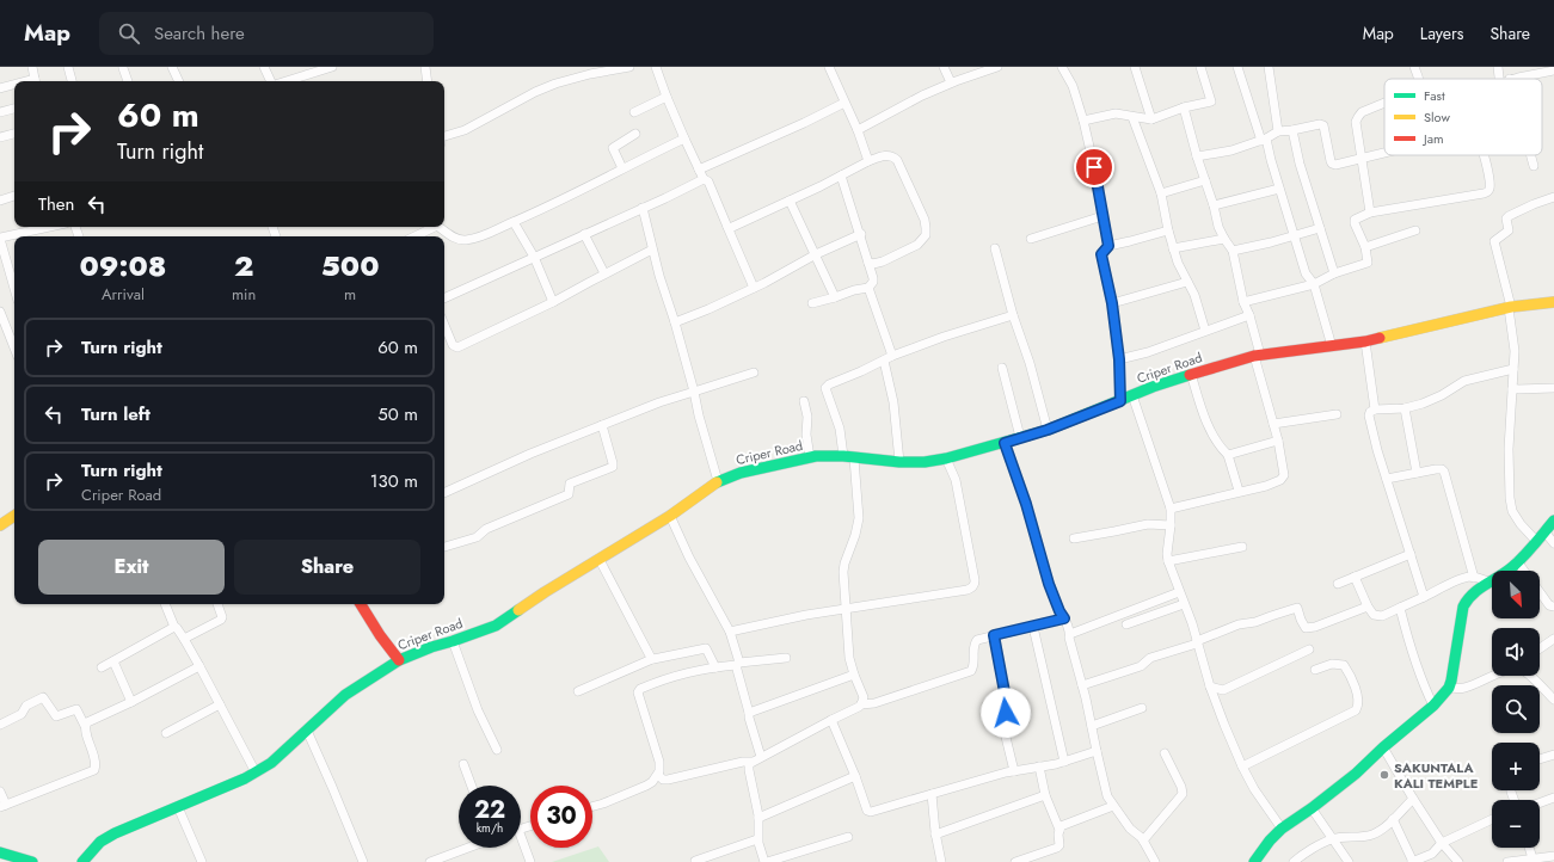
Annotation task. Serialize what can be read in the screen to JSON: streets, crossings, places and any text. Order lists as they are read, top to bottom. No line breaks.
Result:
{"streets":{"main road":["Criper Road"]},"places":["SAKUNTALA KALI TEMPLE"],"legend":["Fast","Slow","Jam"],"north":"bottom right","page":{"header":"Map","search":"Search here","nav":["Map","Layers","Share"],"turn":["60 m","Turn right"],"then":"Then","eta":["09:08","Arrival","2","min","500","m"],"list":[{"name":"Turn right","value":"60 m"},{"name":"Turn left","value":"50 m"},{"name":"Turn right","note":"Criper Road","value":"130 m"}],"buttons":["Exit","Share"],"map_buttons":["+","−"],"speed":"22 km/h","limit":"30"}}
